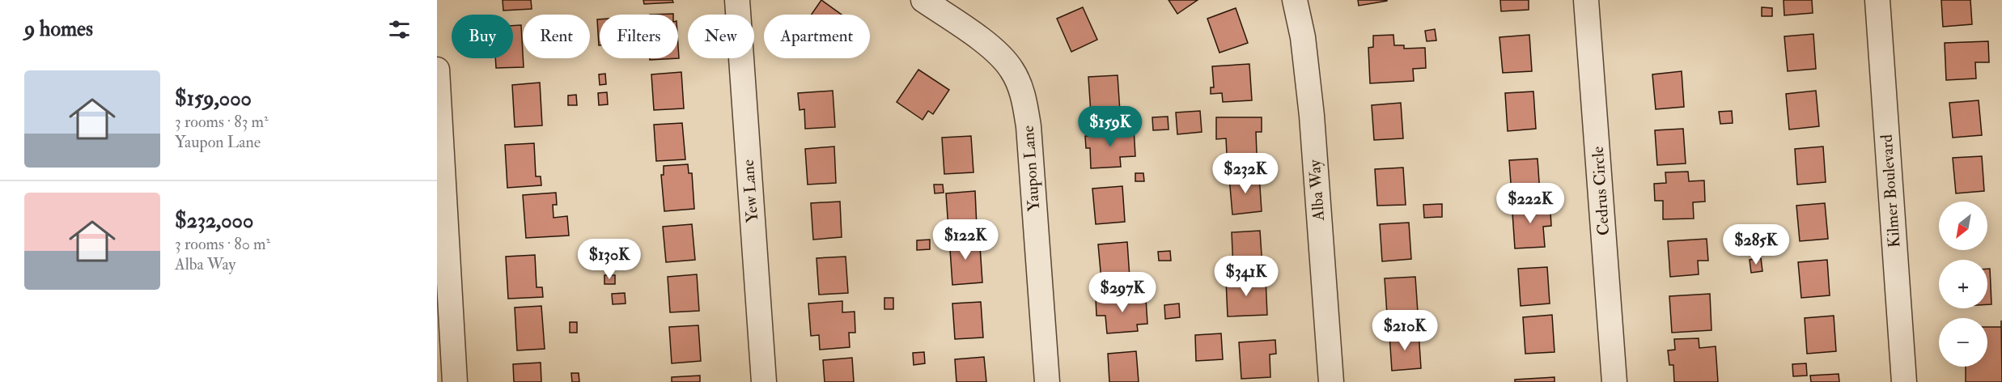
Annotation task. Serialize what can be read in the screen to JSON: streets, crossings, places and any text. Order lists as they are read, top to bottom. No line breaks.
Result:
{"streets":{"street":["Yaupon Lane","Alba Way","Yew Lane","Cedrus Circle","Kilmer Boulevard"]},"north":"bottom left","page":{"heading":"9 homes","chip":["Buy","Rent","Filters","New","Apartment"],"list":[{"name":"$159,000","note":"3 rooms · 83 m² · Yaupon Lane"},{"name":"$232,000","note":"3 rooms · 80 m² · Alba Way"}],"price":["$159K","$232K","$222K","$122K","$285K","$130K","$341K","$297K","$210K"],"map_buttons":["+","−"]}}
